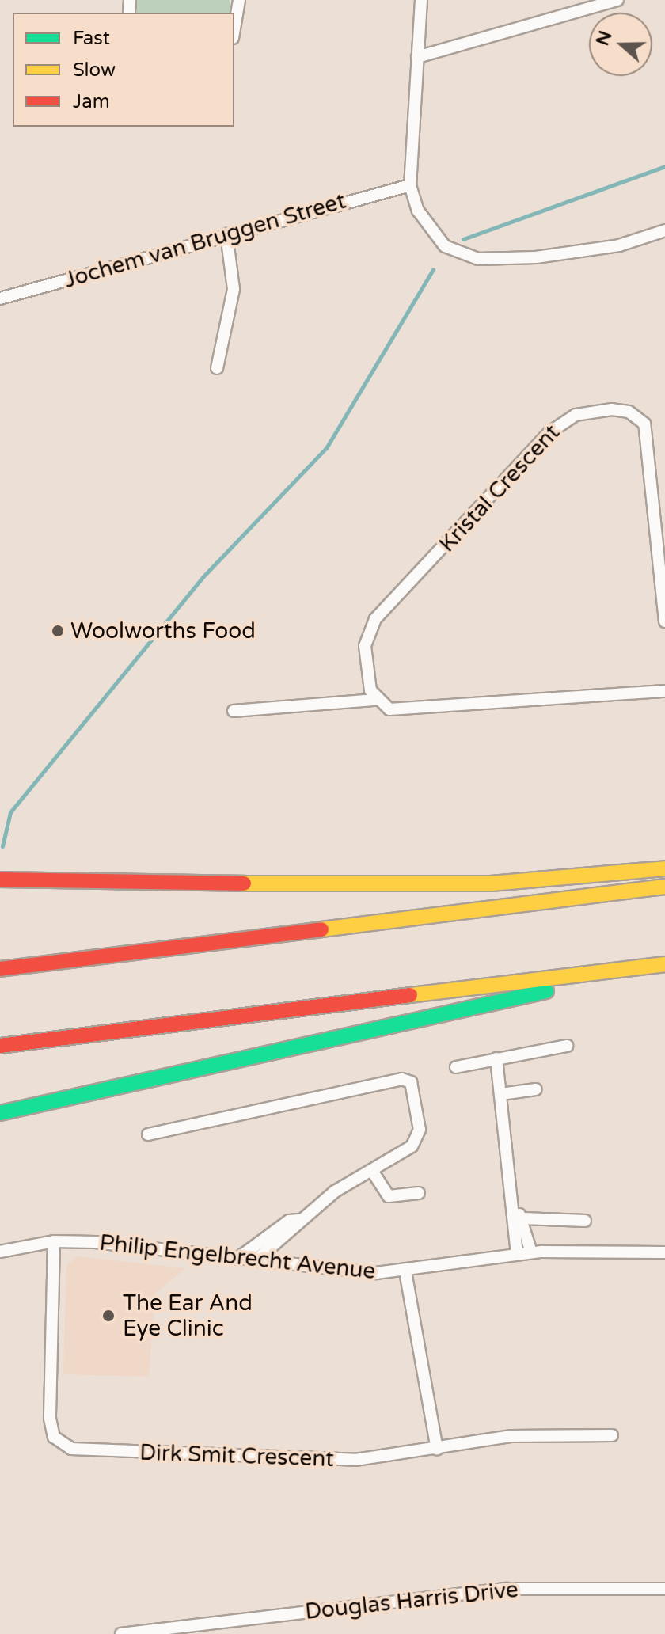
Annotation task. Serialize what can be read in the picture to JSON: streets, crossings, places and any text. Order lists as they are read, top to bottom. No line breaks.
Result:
{"streets":{"street":["Jochem van Bruggen Street","Kristal Crescent","Philip Engelbrecht Avenue","Dirk Smit Crescent","Douglas Harris Drive"]},"crossings":[["Philip Engelbrecht Avenue","Dirk Smit Crescent"]],"places":["Woolworths Food","The Ear And Eye Clinic"],"legend":["Fast","Slow","Jam"],"north":"left"}
